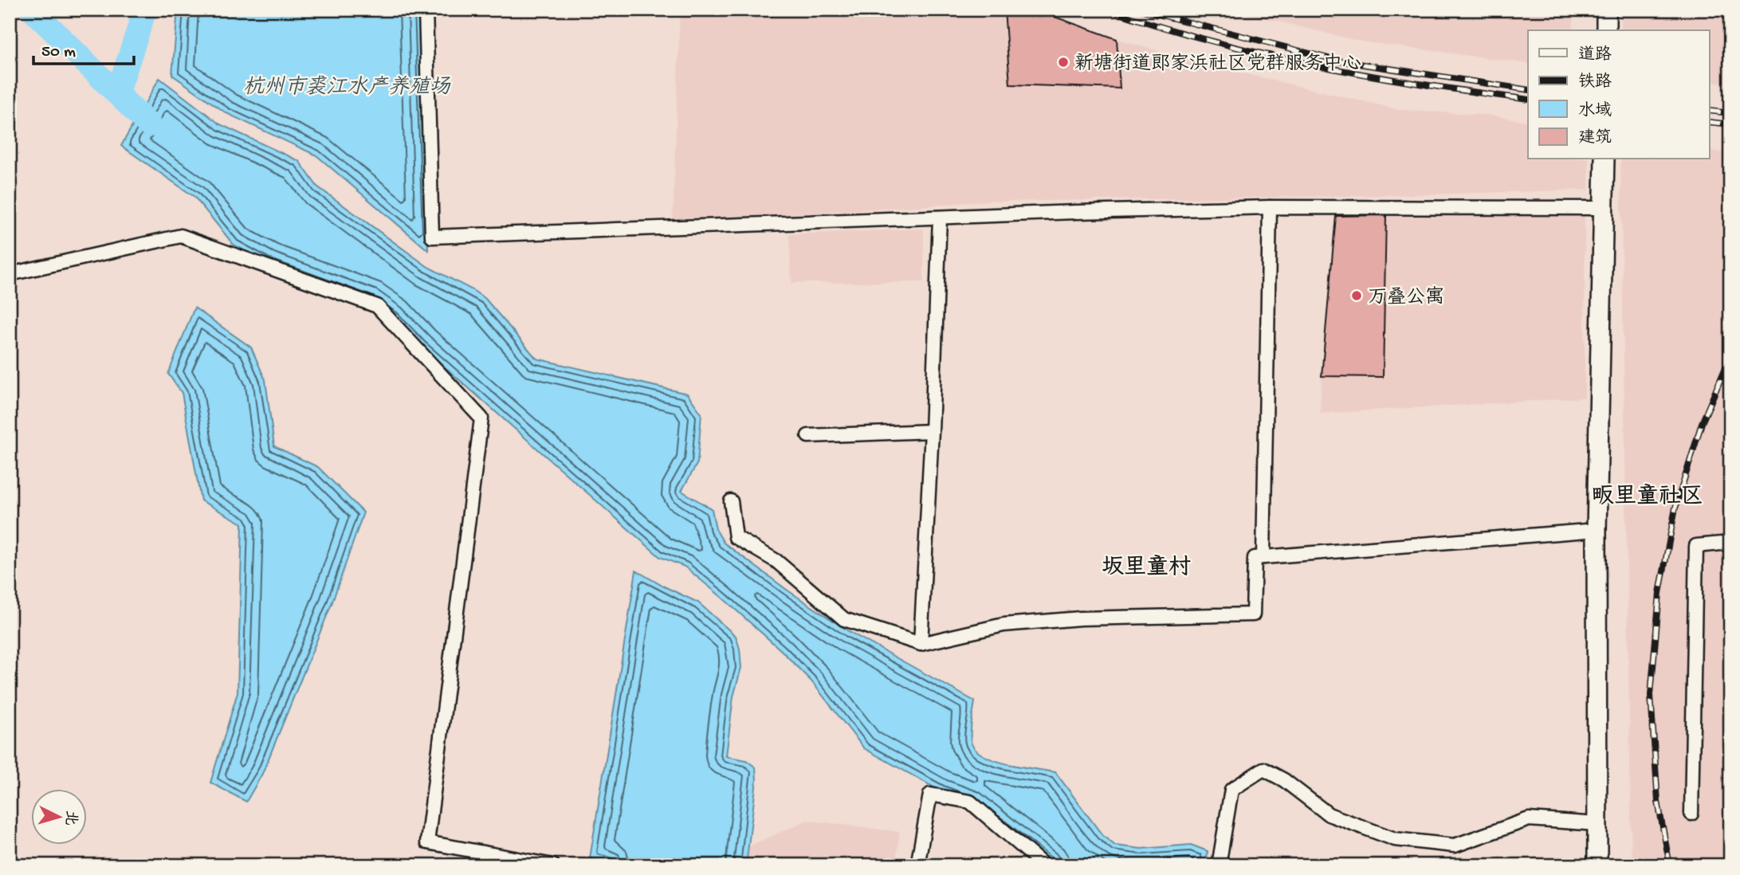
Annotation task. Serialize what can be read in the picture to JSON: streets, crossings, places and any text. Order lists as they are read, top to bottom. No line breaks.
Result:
{"districts":["畈里童社区","坂里童村"],"water":["杭州市裘江水产养殖场"],"places":["新塘街道郎家浜社区党群服务中心","万叠公寓"],"legend":["道路","铁路","水域","建筑"],"scale_bar":"50 m","north":"right"}
